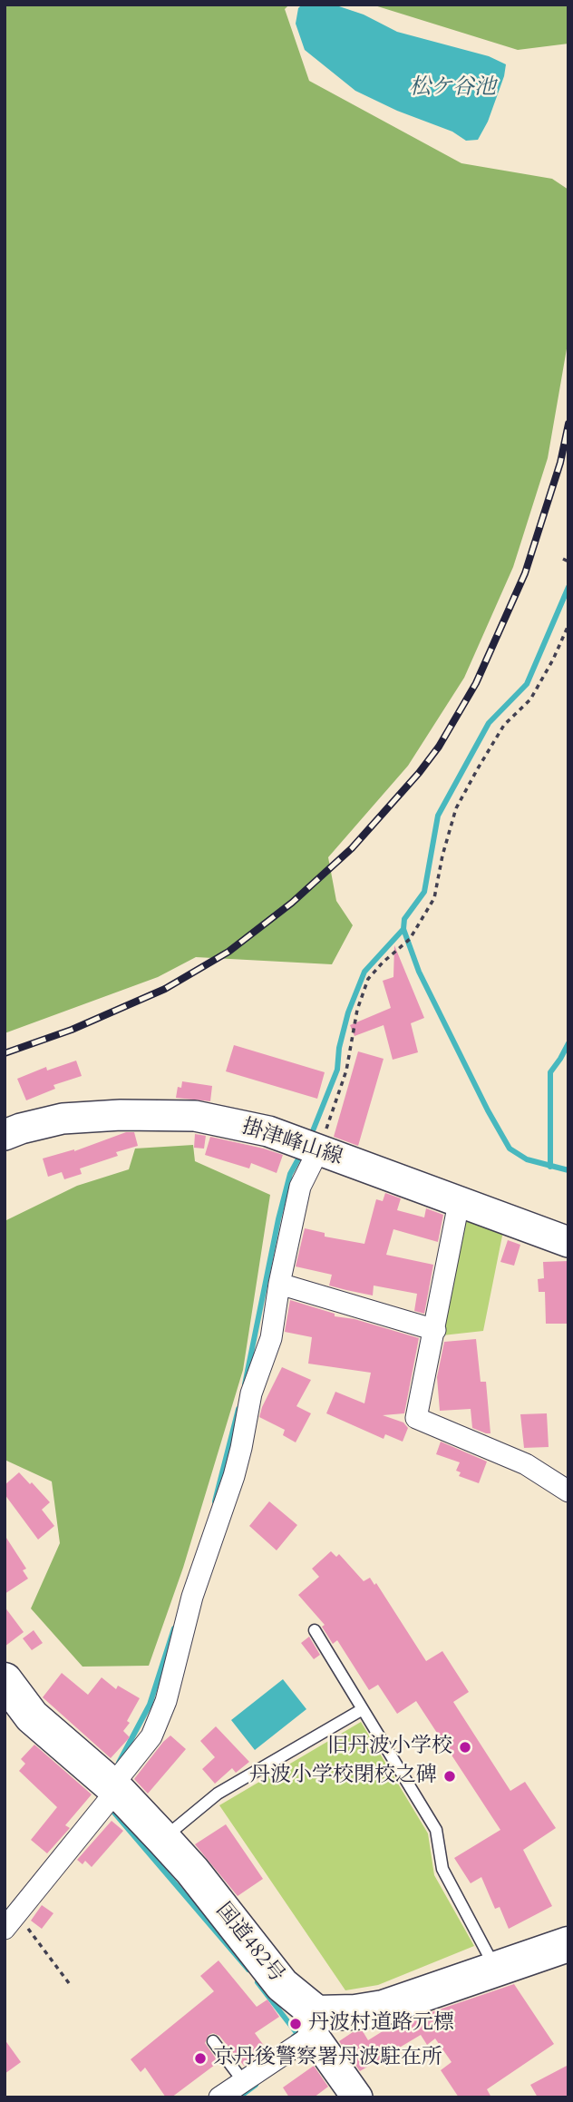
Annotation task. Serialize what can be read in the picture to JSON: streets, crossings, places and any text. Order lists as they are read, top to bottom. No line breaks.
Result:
{"streets":{"highway":["国道482号"],"main road":["掛津峰山線"]},"water":["松ケ谷池"],"places":["旧丹波小学校","丹波小学校閉校之碑","丹波村道路元標","京丹後警察署丹波駐在所"]}
